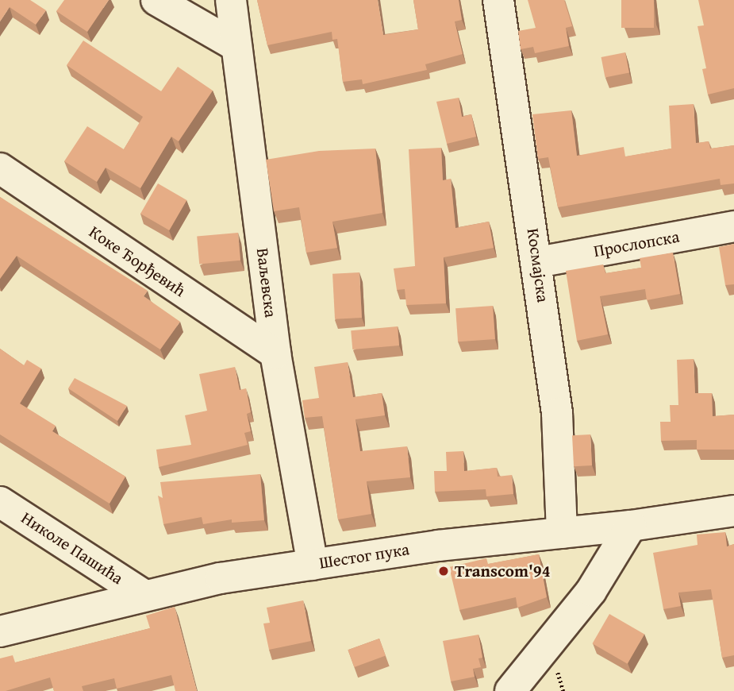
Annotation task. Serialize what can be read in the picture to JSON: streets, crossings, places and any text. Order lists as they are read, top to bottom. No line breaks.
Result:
{"streets":{"street":["Прослопска","Коке Ђорђевић","Космајска","Ваљевска","Николе Пашића","Шестог пука"]},"crossings":[["Прослопска","Космајска"],["Коке Ђорђевић","Ваљевска"],["Космајска","Шестог пука"],["Ваљевска","Шестог пука"],["Николе Пашића","Шестог пука"]],"places":["Transcom'94"]}
